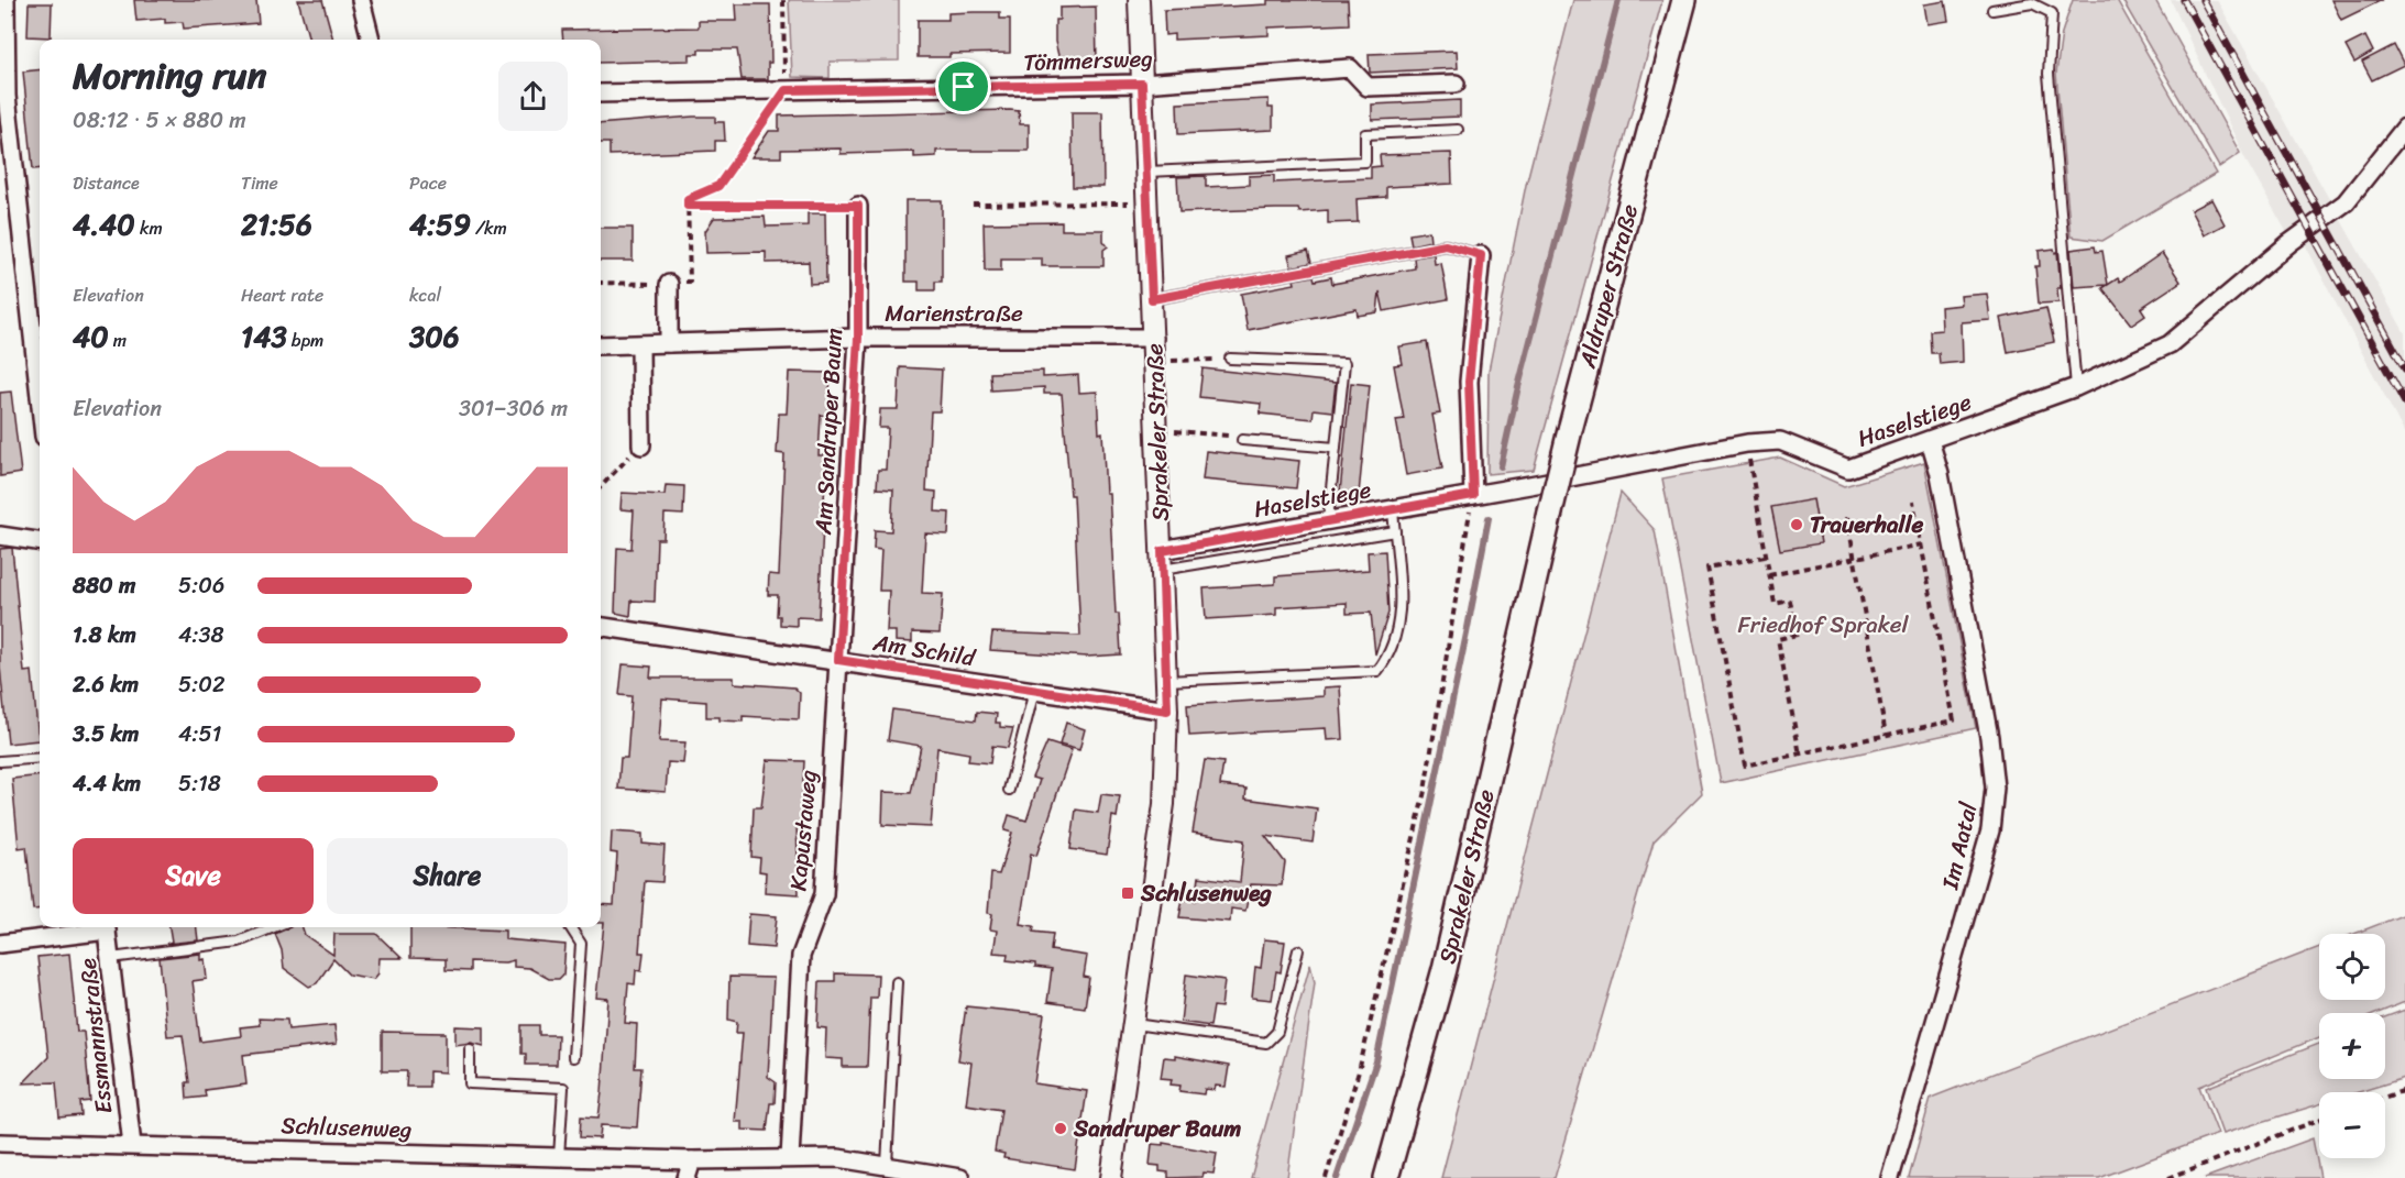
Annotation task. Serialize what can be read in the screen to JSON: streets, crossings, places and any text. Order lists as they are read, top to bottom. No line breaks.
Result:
{"streets":{"main road":["Aldruper Straße","Sprakeler Straße"],"street":["Tömmersweg","Marienstraße","Haselstiege","Am Sandruper Baum","Am Schild","Kapustaweg","Im Aatal","Essmannstraße","Schlusenweg"]},"crossings":[["Tömmersweg","Sprakeler Straße"],["Aldruper Straße","Sprakeler Straße"],["Marienstraße","Am Sandruper Baum"],["Marienstraße","Sprakeler Straße"],["Haselstiege","Sprakeler Straße"],["Haselstiege","Im Aatal"],["Am Sandruper Baum","Am Schild"],["Am Sandruper Baum","Kapustaweg"],["Sprakeler Straße","Am Schild"],["Am Schild","Kapustaweg"],["Kapustaweg","Schlusenweg"],["Essmannstraße","Schlusenweg"]],"parks":["Friedhof Sprakel"],"places":{"other":["Trauerhalle","Sandruper Baum"],"transit":["Schlusenweg"]},"page":{"heading":["Morning run","08:12 · 5 × 880 m"],"stats":[["Distance","4.40 km"],["Time","21:56"],["Pace","4:59 /km"],["Elevation","40 m"],["Heart rate","143 bpm"],["kcal","306"]],"chart":["Elevation","301–306 m"],"list":[{"name":"880 m","note":"5:06"},{"name":"1.8 km","note":"4:38"},{"name":"2.6 km","note":"5:02"},{"name":"3.5 km","note":"4:51"},{"name":"4.4 km","note":"5:18"}],"buttons":["Save","Share"],"map_buttons":["+","−"]}}
